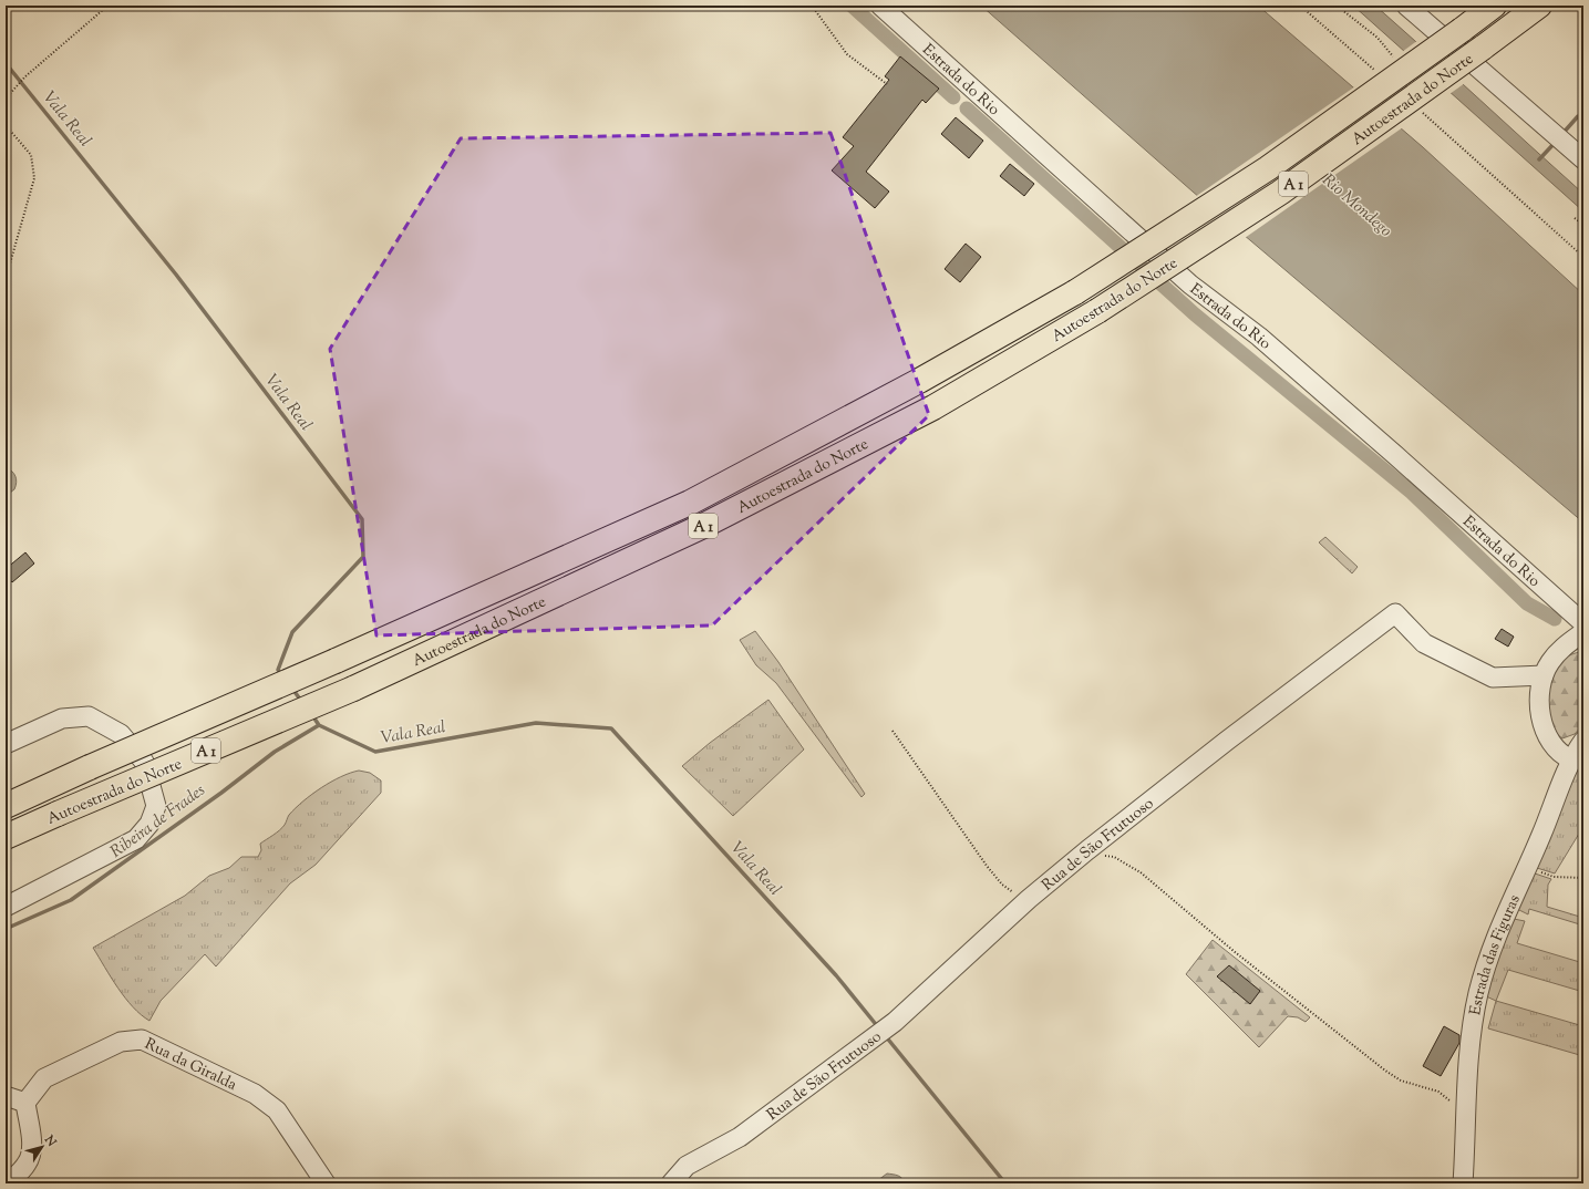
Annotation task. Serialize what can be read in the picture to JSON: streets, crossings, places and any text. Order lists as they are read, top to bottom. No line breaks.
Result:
{"streets":{"highway":["Autoestrada do Norte","A 1"],"street":["Estrada do Rio","Rua de São Frutuoso","Estrada das Figuras","Rua da Giralda"]},"water":["Vala Real","Rio Mondego","Ribeira de Frades"],"north":"top right"}
